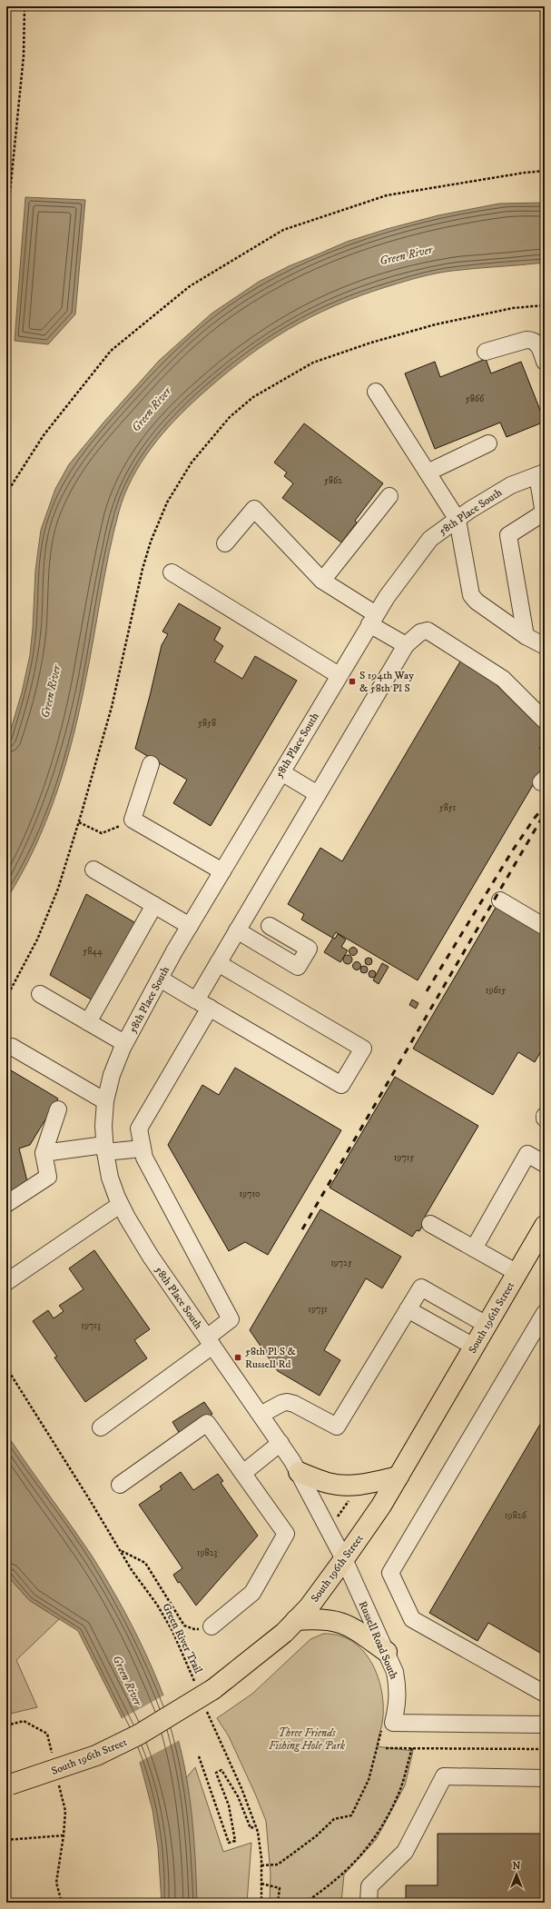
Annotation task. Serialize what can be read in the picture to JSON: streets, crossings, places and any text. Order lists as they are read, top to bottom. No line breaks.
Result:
{"streets":{"main road":["South 196th Street"],"street":["58th Place South","Russell Road South"],"path":["Green River Trail"]},"crossings":[["58th Place South","South 196th Street"],["58th Place South","Russell Road South"],["South 196th Street","Green River Trail"],["South 196th Street","Russell Road South"]],"water":["Green River"],"parks":["Three Friends Fishing Hole Park"],"places":{"transit":["S 194th Way & 58th Pl S","58th Pl S & Russell Rd"]},"house_numbers":["5866","5862","5858","5851","5844","19615","19715","19710","19725","19731","19713","19826","19823"],"north":"top"}
